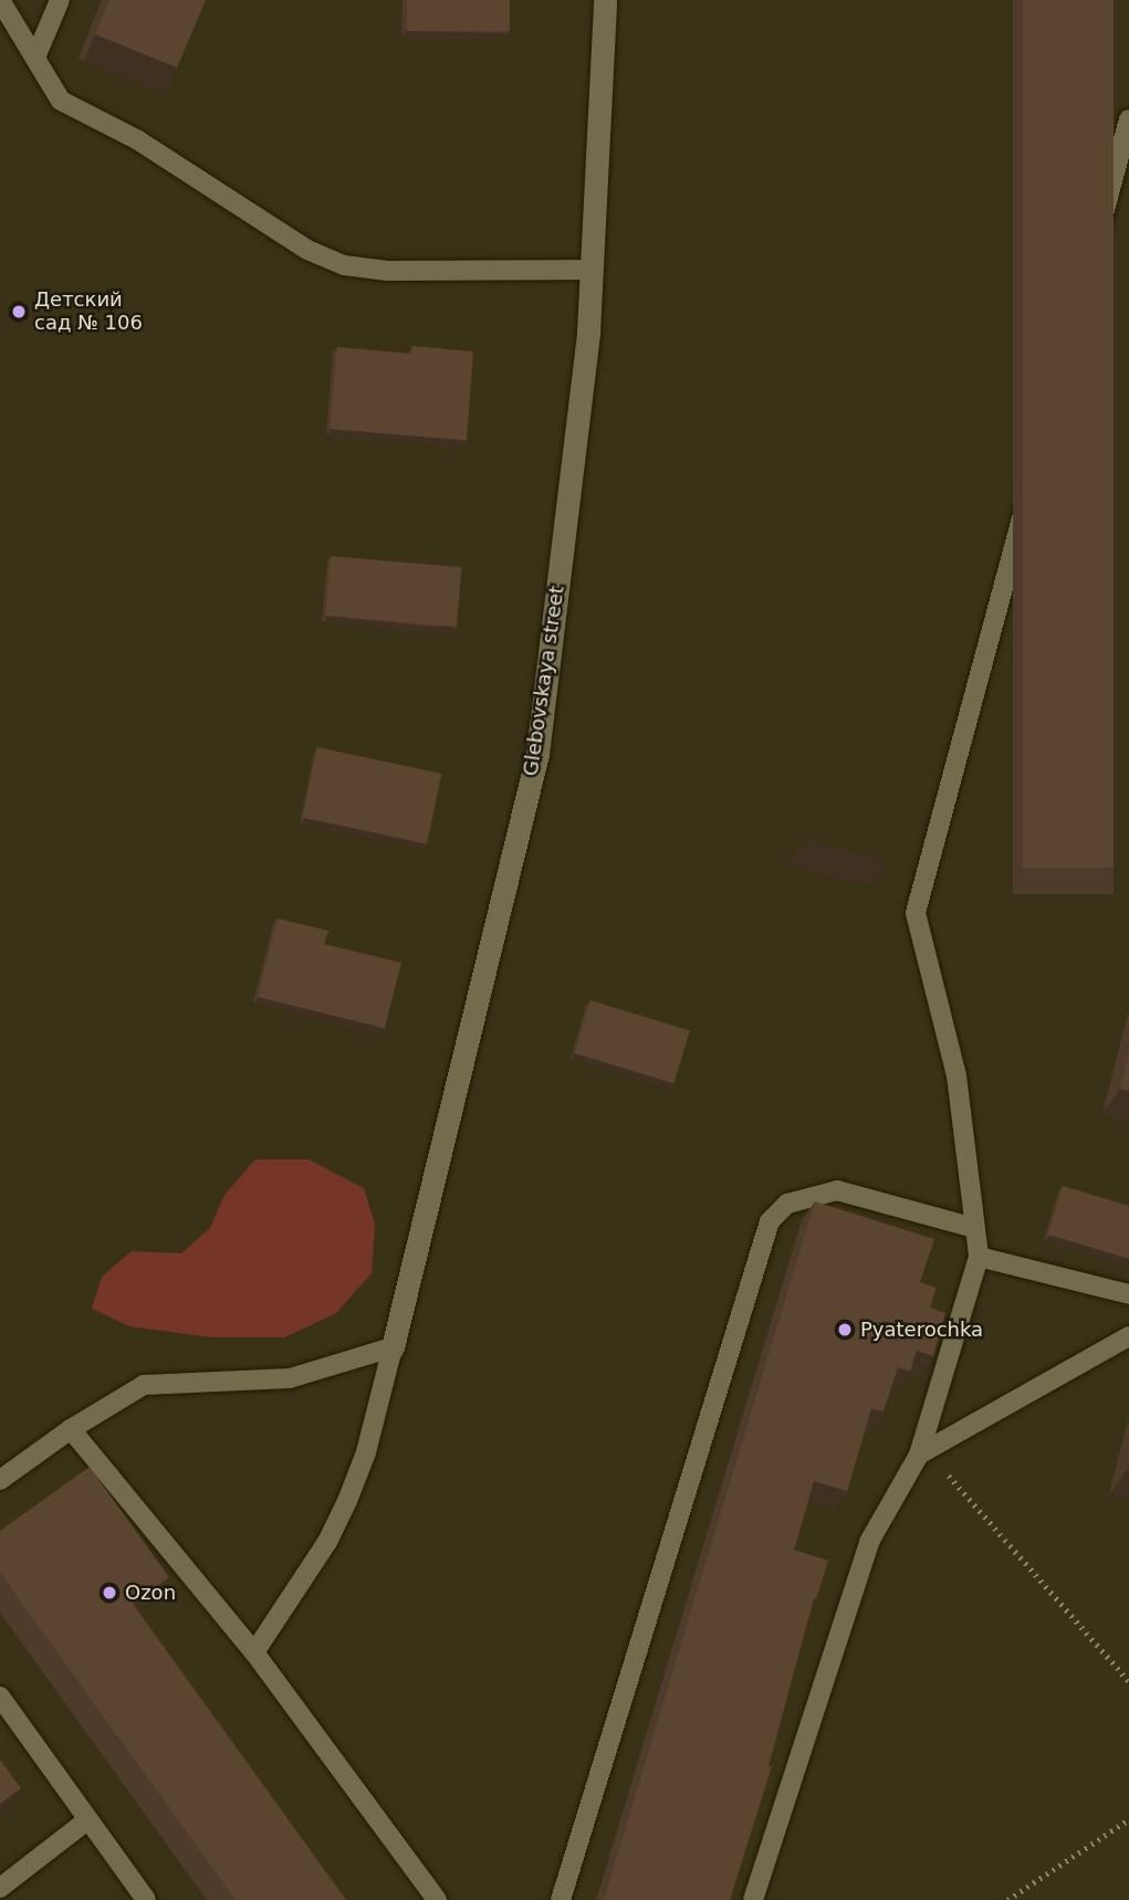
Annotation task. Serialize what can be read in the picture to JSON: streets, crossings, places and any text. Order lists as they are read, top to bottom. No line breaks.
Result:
{"streets":{"street":["Glebovskaya street"]},"places":["Детский сад № 106","Pyaterochka","Ozon"]}
